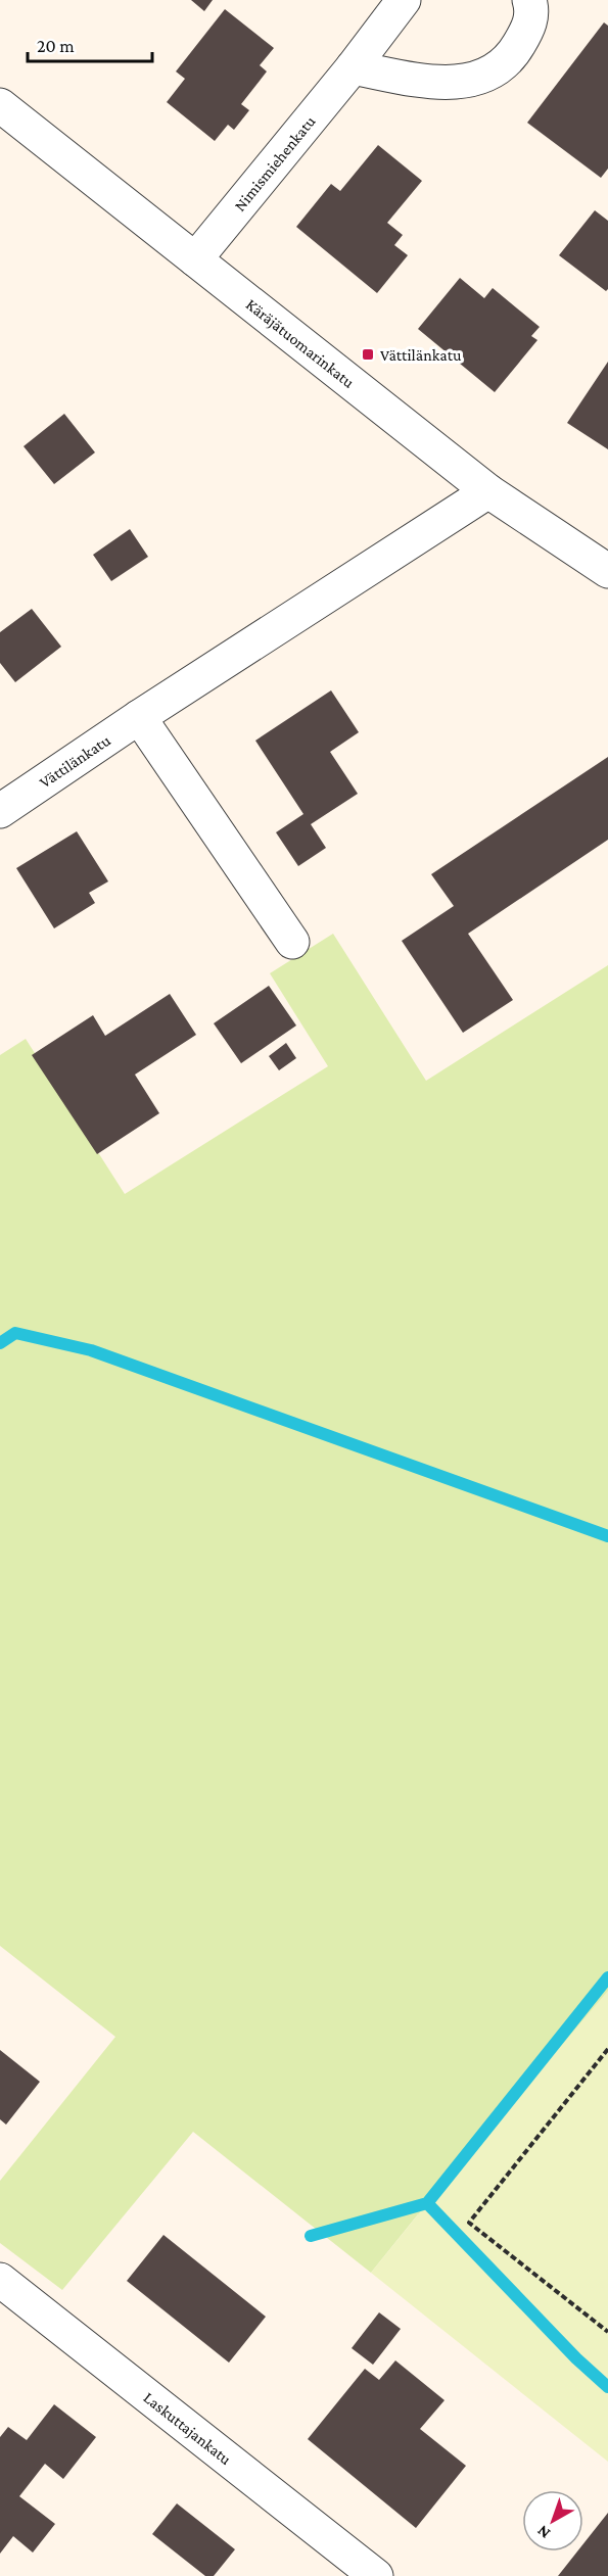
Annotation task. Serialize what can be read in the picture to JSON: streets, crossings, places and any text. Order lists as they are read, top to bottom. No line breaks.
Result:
{"streets":{"street":["Nimismiehenkatu","Käräjätuomarinkatu","Vättilänkatu","Laskuttajankatu"]},"crossings":[["Nimismiehenkatu","Käräjätuomarinkatu"],["Käräjätuomarinkatu","Vättilänkatu"]],"places":{"transit":["Vättilänkatu"]},"scale_bar":"20 m","north":"bottom left"}
